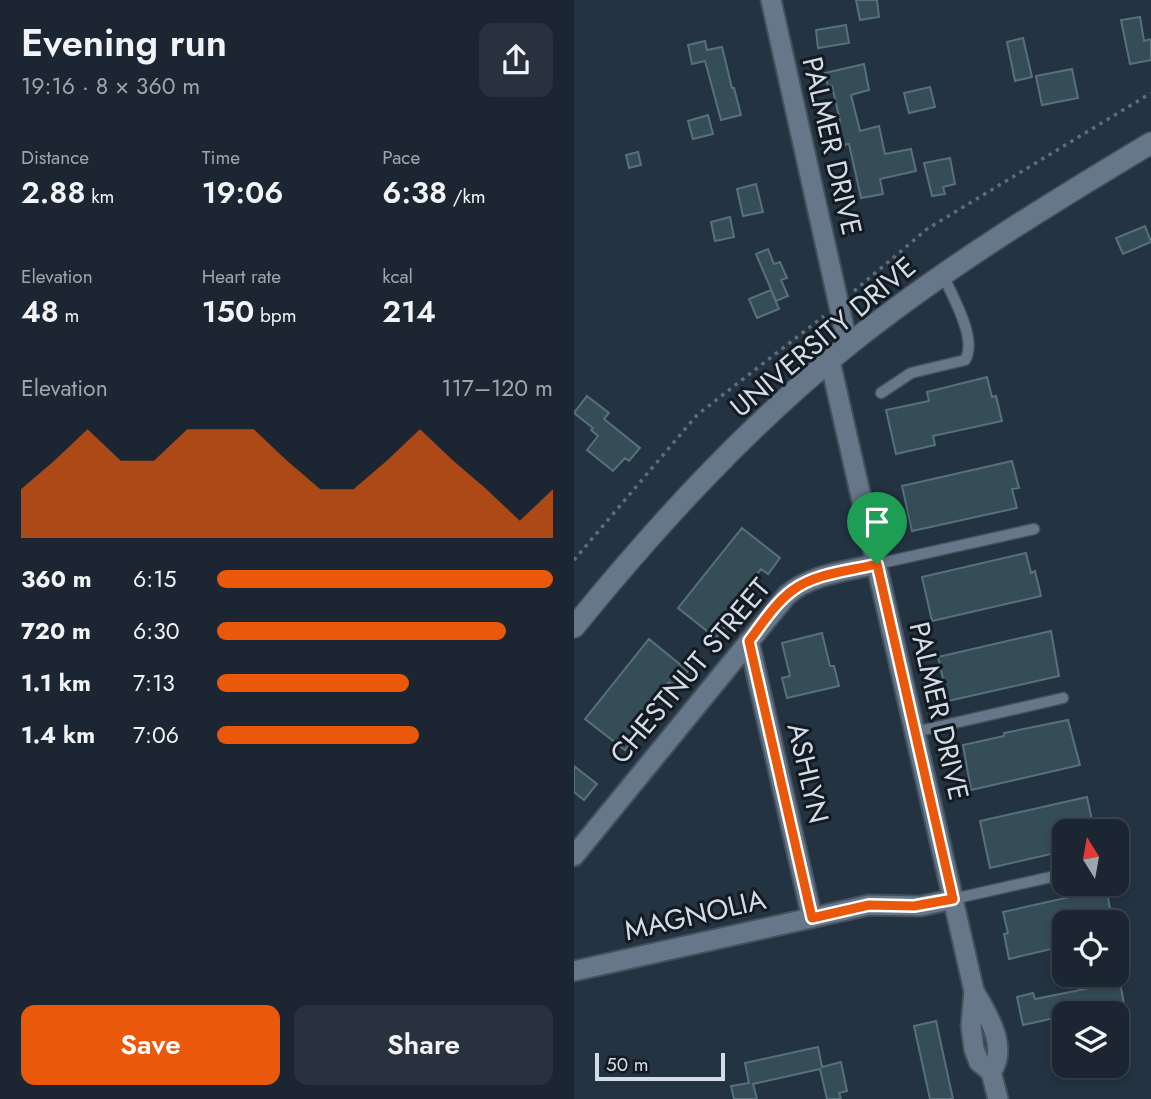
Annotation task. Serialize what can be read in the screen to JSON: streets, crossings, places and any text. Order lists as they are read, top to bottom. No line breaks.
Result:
{"streets":{"main road":["UNIVERSITY DRIVE"],"street":["PALMER DRIVE","CHESTNUT STREET","ASHLYN","MAGNOLIA"]},"crossings":[["PALMER DRIVE","UNIVERSITY DRIVE"],["PALMER DRIVE","CHESTNUT STREET"],["PALMER DRIVE","MAGNOLIA"],["CHESTNUT STREET","ASHLYN"],["ASHLYN","MAGNOLIA"]],"scale_bar":"50 m","north":"top","page":{"heading":["Evening run","19:16 · 8 × 360 m"],"stats":[["Distance","2.88 km"],["Time","19:06"],["Pace","6:38 /km"],["Elevation","48 m"],["Heart rate","150 bpm"],["kcal","214"]],"chart":["Elevation","117–120 m"],"list":[{"name":"360 m","note":"6:15"},{"name":"720 m","note":"6:30"},{"name":"1.1 km","note":"7:13"},{"name":"1.4 km","note":"7:06"}],"buttons":["Save","Share"],"scale":"50 m"}}
